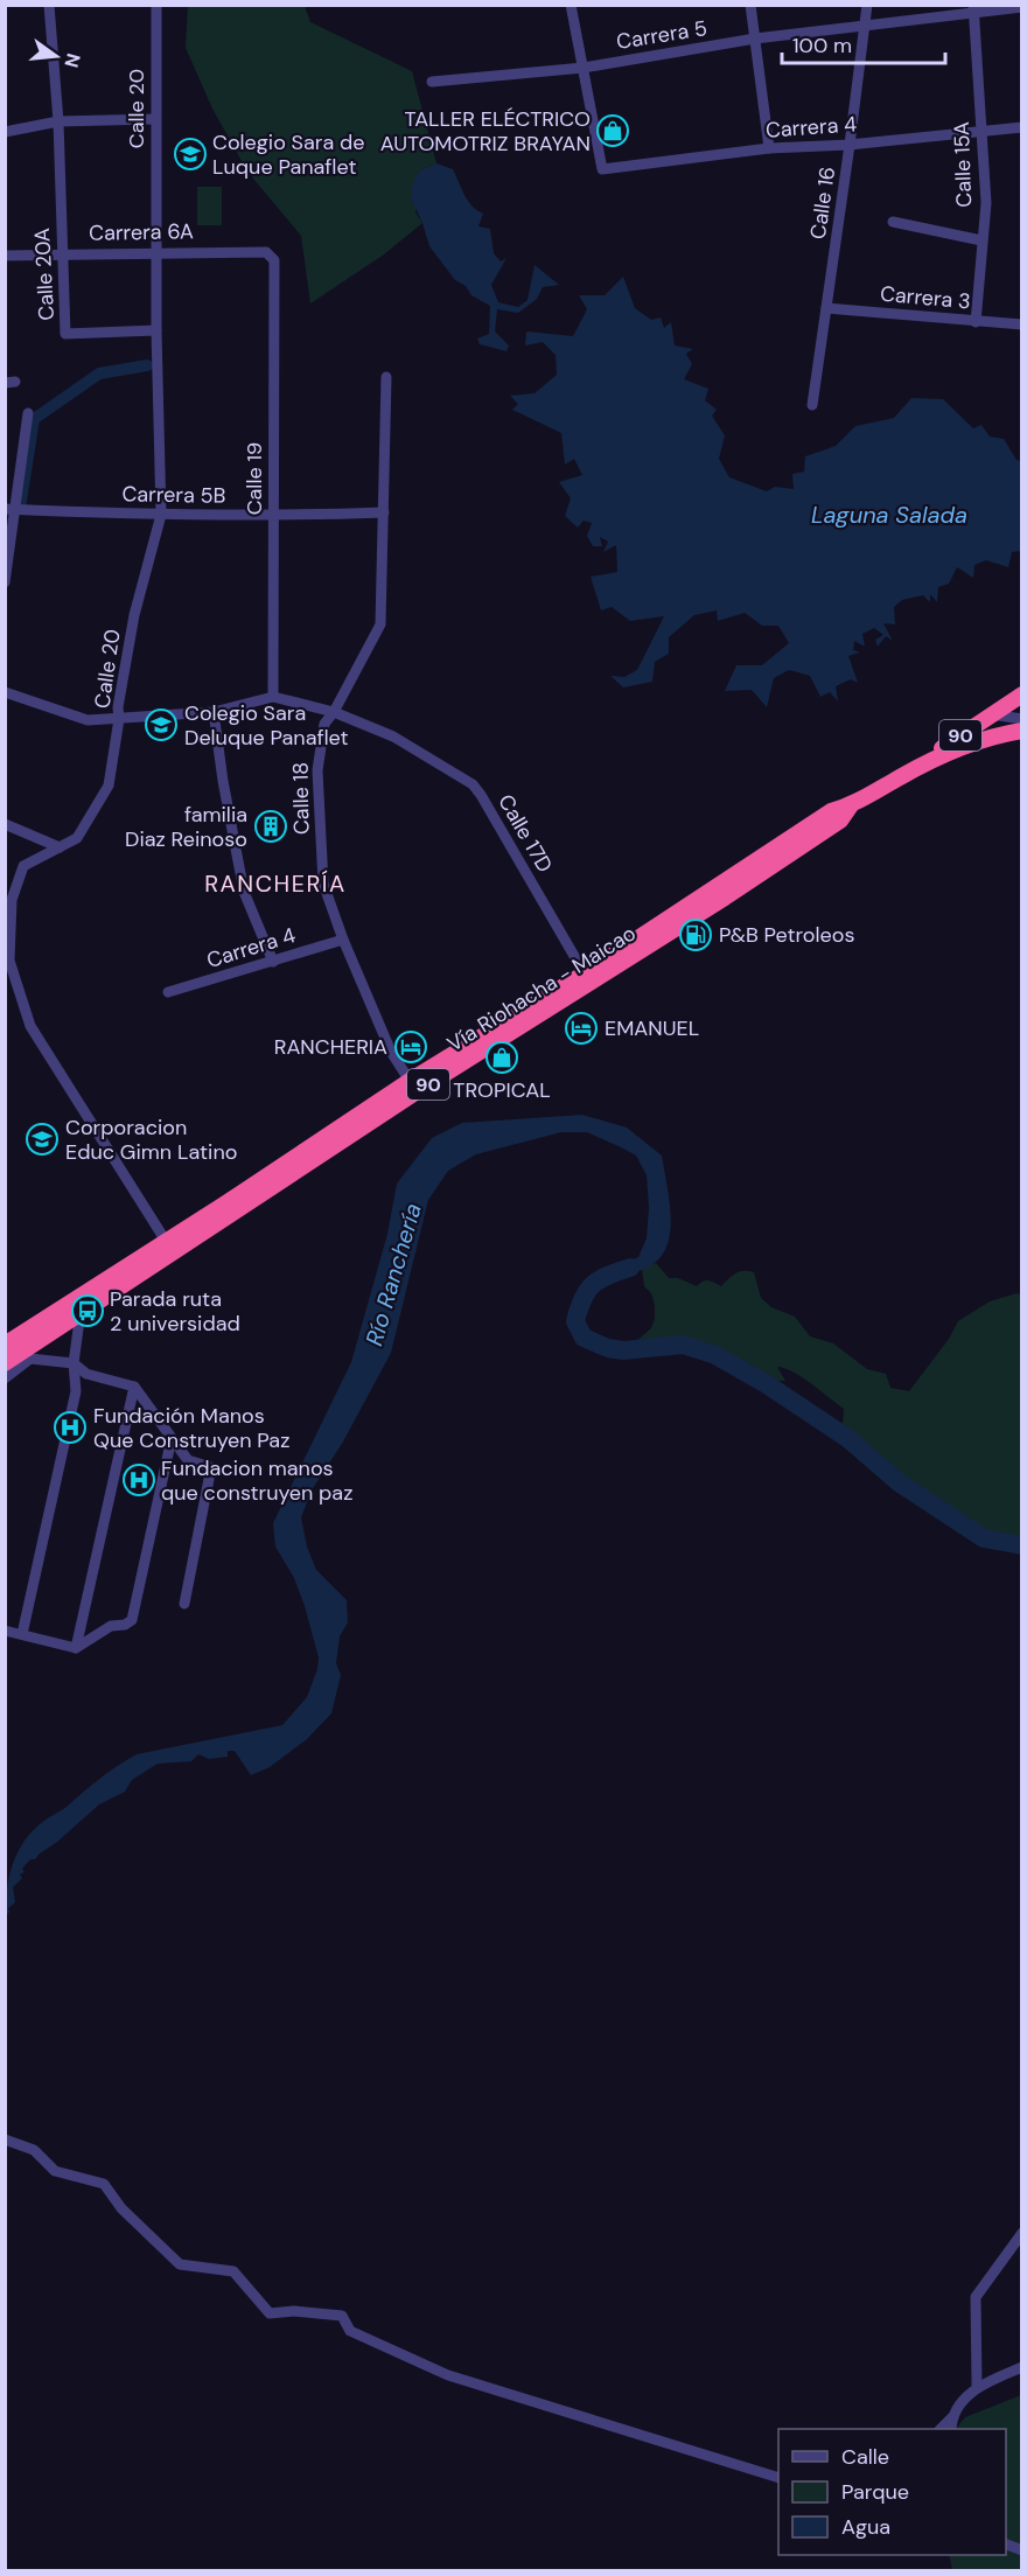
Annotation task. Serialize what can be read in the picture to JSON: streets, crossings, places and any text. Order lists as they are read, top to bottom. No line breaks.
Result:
{"streets":{"highway":["90","Vía Riohacha - Maicao"],"street":["Carrera 5","Calle 20","Carrera 4","Calle 15A","Calle 16","Carrera 6A","Calle 20A","Carrera 3","Calle 19","Carrera 5B","Calle 18","Calle 17D"]},"crossings":[["Carrera 5","Carrera 4"],["Carrera 5","Calle 15A"],["Carrera 5","Calle 16"],["Calle 20","Carrera 6A"],["Calle 20","Calle 20A"],["Calle 20","Carrera 5B"],["Calle 20","Vía Riohacha - Maicao"],["Carrera 4","Calle 15A"],["Carrera 4","Calle 16"],["Carrera 4","Calle 18"],["Calle 15A","Carrera 3"],["Calle 16","Carrera 3"],["Carrera 6A","Calle 20A"],["Carrera 6A","Calle 19"],["Calle 19","Carrera 5B"],["Carrera 5B","Calle 18"],["90","Vía Riohacha - Maicao"],["Calle 18","Calle 17D"],["Calle 18","Vía Riohacha - Maicao"],["Calle 17D","Vía Riohacha - Maicao"]],"districts":["RANCHERÍA"],"water":["Laguna Salada","Río Ranchería"],"places":{"shop":["TALLER ELÉCTRICO AUTOMOTRIZ BRAYAN","TROPICAL"],"school or university":["Colegio Sara de Luque Panaflet","Colegio Sara Deluque Panaflet","Corporacion Educ Gimn Latino"],"building":["familia Diaz Reinoso"],"fuel station":["P&B Petroleos"],"hotel":["EMANUEL","RANCHERIA"],"bus stop":["Parada ruta 2 universidad"],"hospital":["Fundación Manos Que Construyen Paz","Fundacion manos que construyen paz"]},"legend":["Calle","Parque","Agua"],"scale_bar":"100 m","north":"right"}
